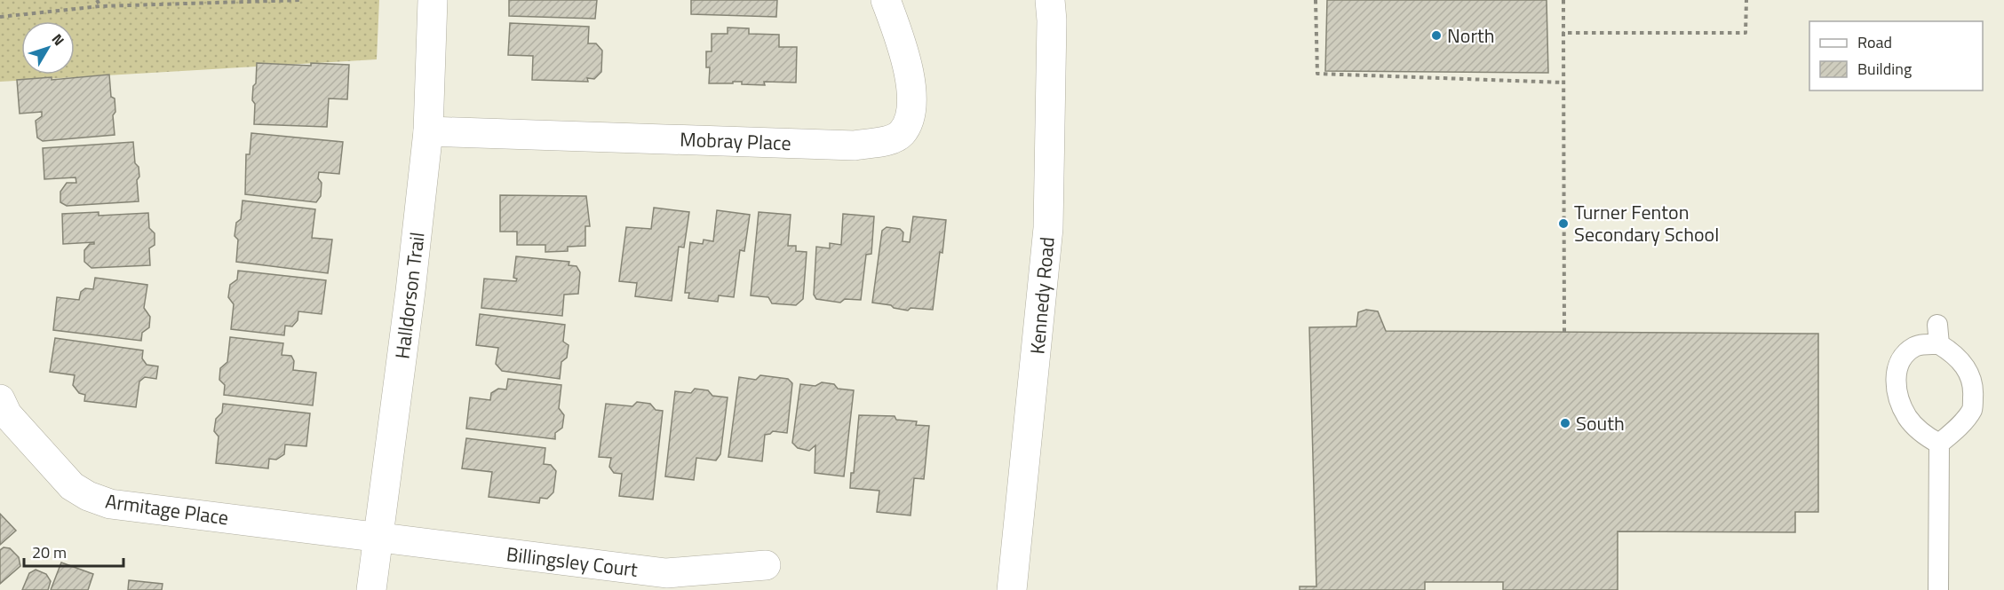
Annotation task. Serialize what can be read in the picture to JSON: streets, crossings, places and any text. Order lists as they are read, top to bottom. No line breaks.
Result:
{"streets":{"street":["Mobray Place","Halldorson Trail","Kennedy Road","Armitage Place","Billingsley Court"]},"crossings":[["Mobray Place","Halldorson Trail"],["Halldorson Trail","Armitage Place"],["Halldorson Trail","Billingsley Court"],["Armitage Place","Billingsley Court"]],"places":["North","Turner Fenton Secondary School","South"],"legend":["Road","Building"],"scale_bar":"20 m","north":"top right"}
